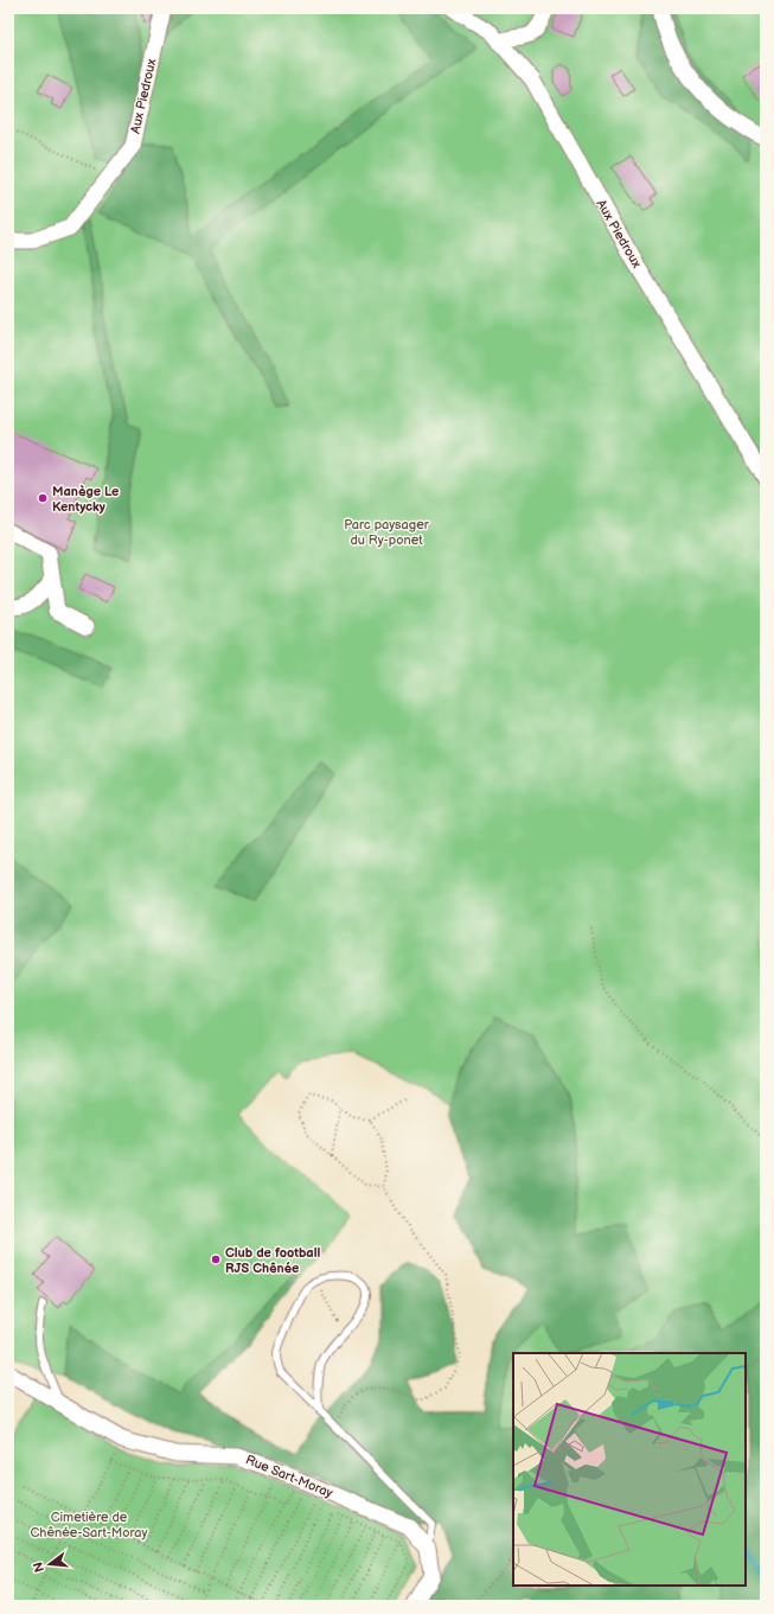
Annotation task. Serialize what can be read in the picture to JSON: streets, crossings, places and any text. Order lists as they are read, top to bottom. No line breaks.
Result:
{"streets":{"street":["Aux Piedroux","Rue Sart-Moray"]},"parks":["Parc paysager du Ry-ponet","Cimetière de Chênée-Sart-Moray"],"places":["Manège Le Kentycky","Club de football RJS Chênée"],"north":"left"}
